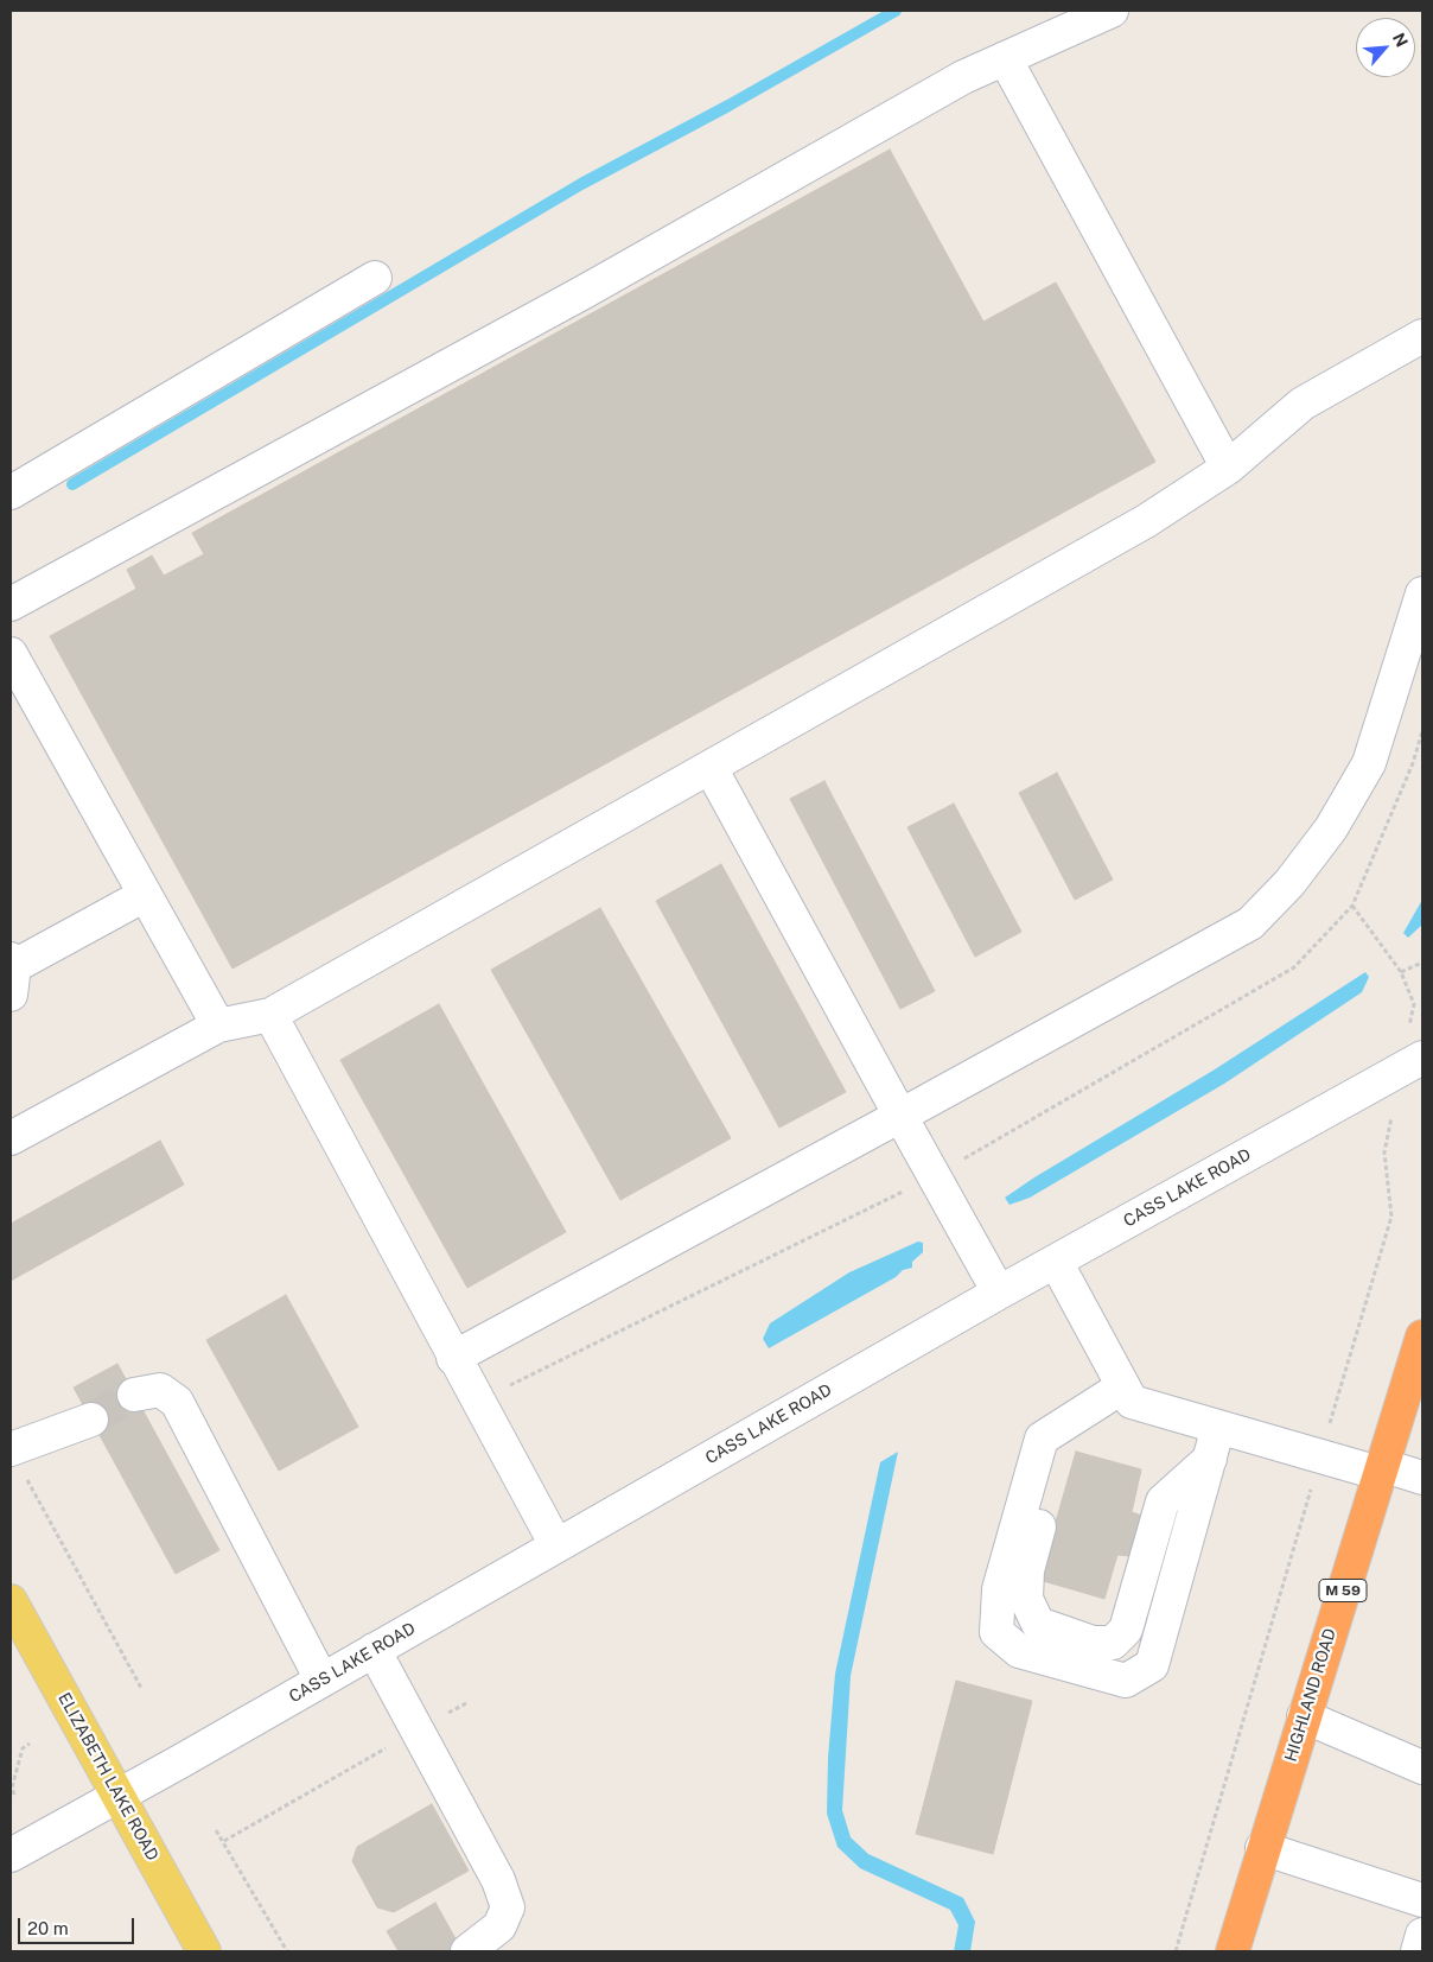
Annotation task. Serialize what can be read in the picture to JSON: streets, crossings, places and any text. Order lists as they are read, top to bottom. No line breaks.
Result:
{"streets":{"highway":["M 59","HIGHLAND ROAD"],"main road":["ELIZABETH LAKE ROAD"],"street":["CASS LAKE ROAD"]},"crossings":[["CASS LAKE ROAD","ELIZABETH LAKE ROAD"]],"scale_bar":"20 m","north":"top right"}
